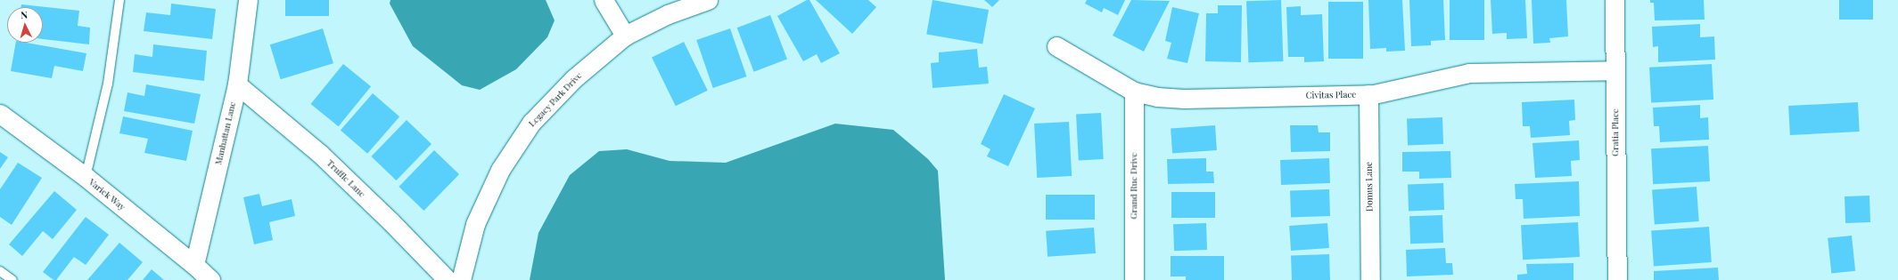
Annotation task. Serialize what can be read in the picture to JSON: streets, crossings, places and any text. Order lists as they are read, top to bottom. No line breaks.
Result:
{"streets":{"street":["Civitas Place","Legacy Park Drive","Gratia Place","Manhattan Lane","Truffle Lane","Grand Rue Drive","Domus Lane","Varick Way"]},"crossings":[["Civitas Place","Gratia Place"],["Civitas Place","Grand Rue Drive"],["Civitas Place","Domus Lane"],["Manhattan Lane","Truffle Lane"],["Manhattan Lane","Varick Way"]],"north":"top"}
